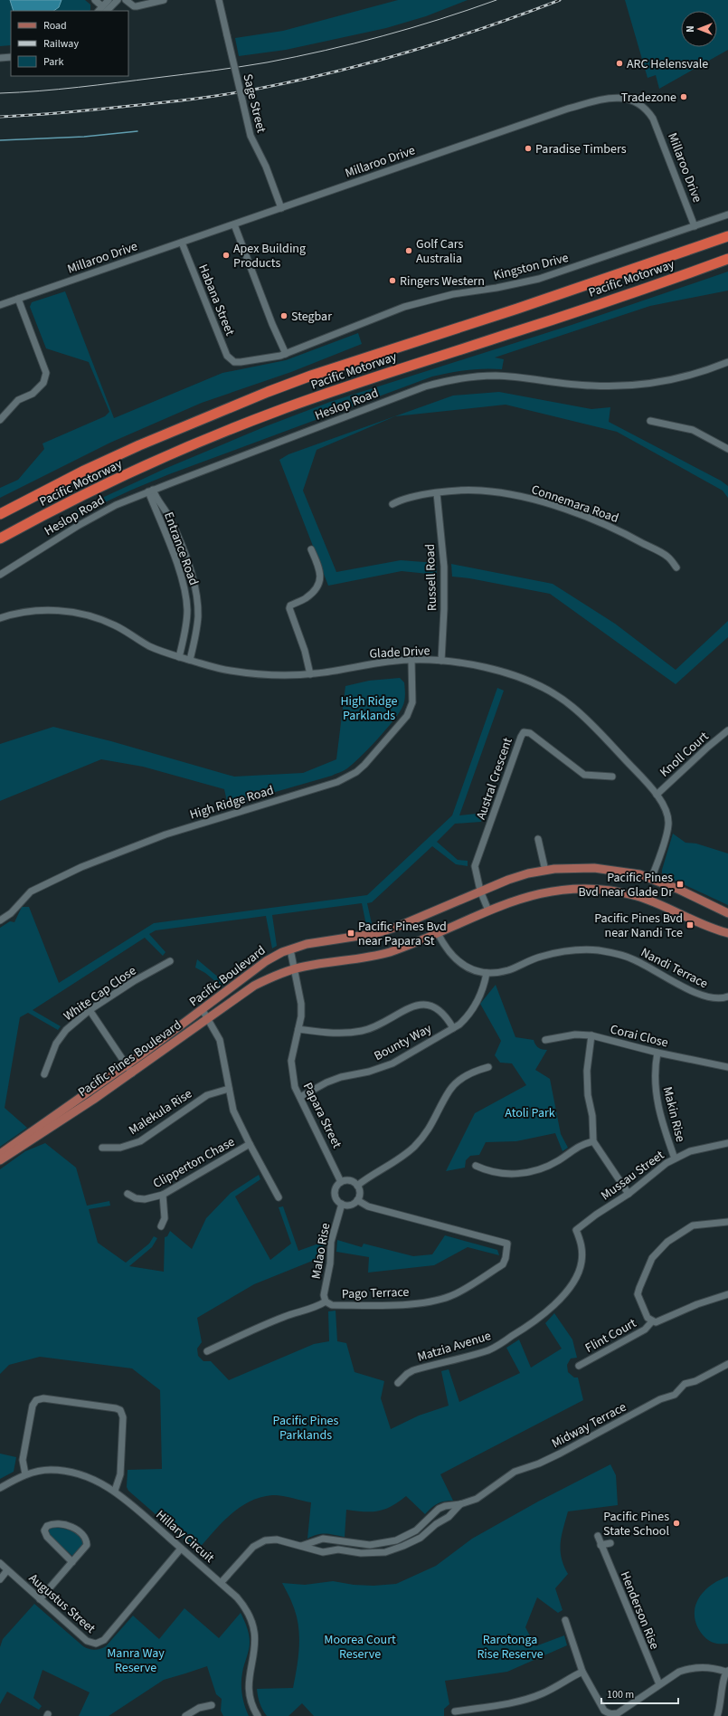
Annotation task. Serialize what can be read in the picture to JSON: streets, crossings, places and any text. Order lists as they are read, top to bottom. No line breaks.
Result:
{"streets":{"highway":["Pacific Motorway"],"main road":["Pacific Boulevard","Pacific Pines Boulevard"],"street":["Sage Street","Millaroo Drive","Kingston Drive","Habana Street","Heslop Road","Connemara Road","Entrance Road","Russell Road","Glade Drive","Knoll Court","Austral Crescent","High Ridge Road","Nandi Terrace","White Cap Close","Corai Close","Bounty Way","Malekula Rise","Makin Rise","Papara Street","Clipperton Chase","Mussau Street","Malao Rise","Pago Terrace","Flint Court","Matzia Avenue","Midway Terrace","Hillary Circuit","Augustus Street","Henderson Rise"]},"crossings":[["Sage Street","Millaroo Drive"],["Millaroo Drive","Kingston Drive"],["Millaroo Drive","Habana Street"],["Kingston Drive","Habana Street"],["Heslop Road","Entrance Road"],["Connemara Road","Russell Road"],["Entrance Road","Glade Drive"],["Russell Road","Glade Drive"],["Glade Drive","Knoll Court"],["Glade Drive","High Ridge Road"],["Glade Drive","Pacific Boulevard"],["Austral Crescent","Pacific Boulevard"],["Austral Crescent","Pacific Pines Boulevard"],["Nandi Terrace","Bounty Way"],["Nandi Terrace","Pacific Pines Boulevard"],["Pacific Boulevard","Papara Street"],["Corai Close","Makin Rise"],["Bounty Way","Papara Street"],["Pacific Pines Boulevard","Papara Street"],["Makin Rise","Mussau Street"],["Papara Street","Malao Rise"],["Papara Street","Pago Terrace"],["Mussau Street","Matzia Avenue"],["Malao Rise","Pago Terrace"],["Midway Terrace","Hillary Circuit"],["Hillary Circuit","Augustus Street"]],"parks":["High Ridge Parklands","Atoli Park","Pacific Pines Parklands","Moorea Court Reserve","Rarotonga Rise Reserve","Manra Way Reserve"],"places":{"other":["ARC Helensvale","Tradezone","Paradise Timbers","Golf Cars Australia","Apex Building Products","Ringers Western","Stegbar","Pacific Pines State School"],"transit":["Pacific Pines Bvd near Glade Dr","Pacific Pines Bvd near Nandi Tce","Pacific Pines Bvd near Papara St"]},"legend":["Road","Railway","Park"],"scale_bar":"100 m","north":"left"}
